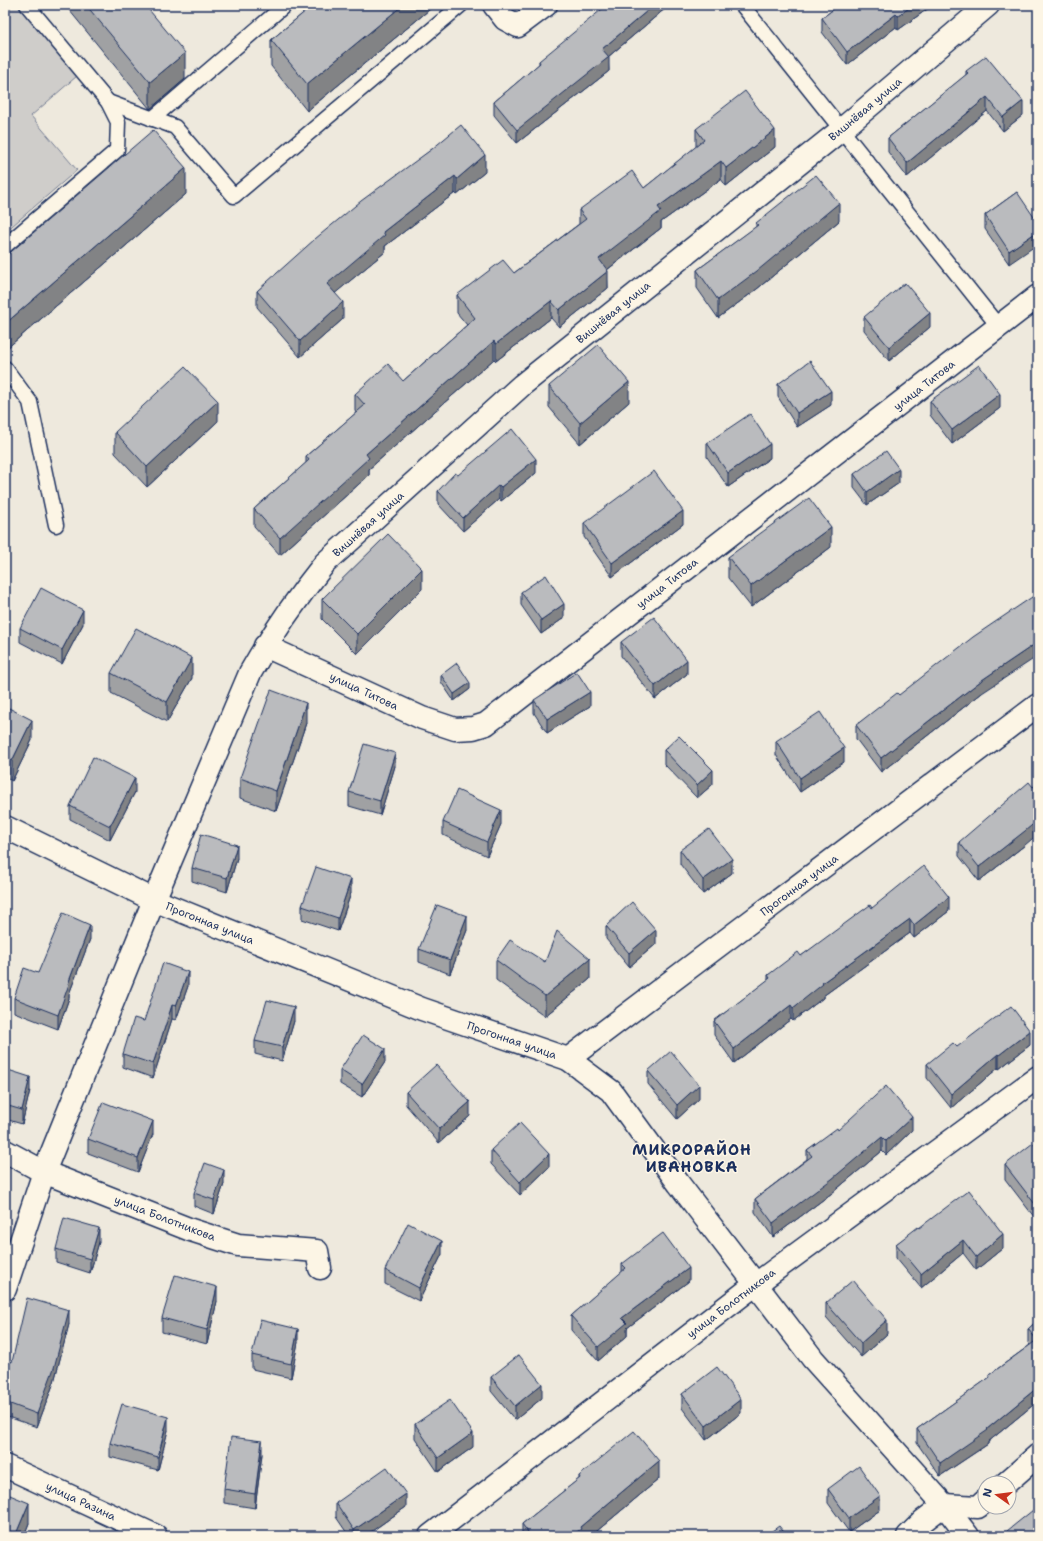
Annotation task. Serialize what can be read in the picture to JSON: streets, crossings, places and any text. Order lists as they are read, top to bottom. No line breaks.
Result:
{"streets":{"street":["Вишнёвая улица","улица Титова","Прогонная улица","улица Болотникова","улица Разина"]},"crossings":[["Вишнёвая улица","улица Титова"],["Вишнёвая улица","Прогонная улица"],["Вишнёвая улица","улица Болотникова"]],"districts":["МИКРОРАЙОН ИВАНОВКА"],"north":"left"}
